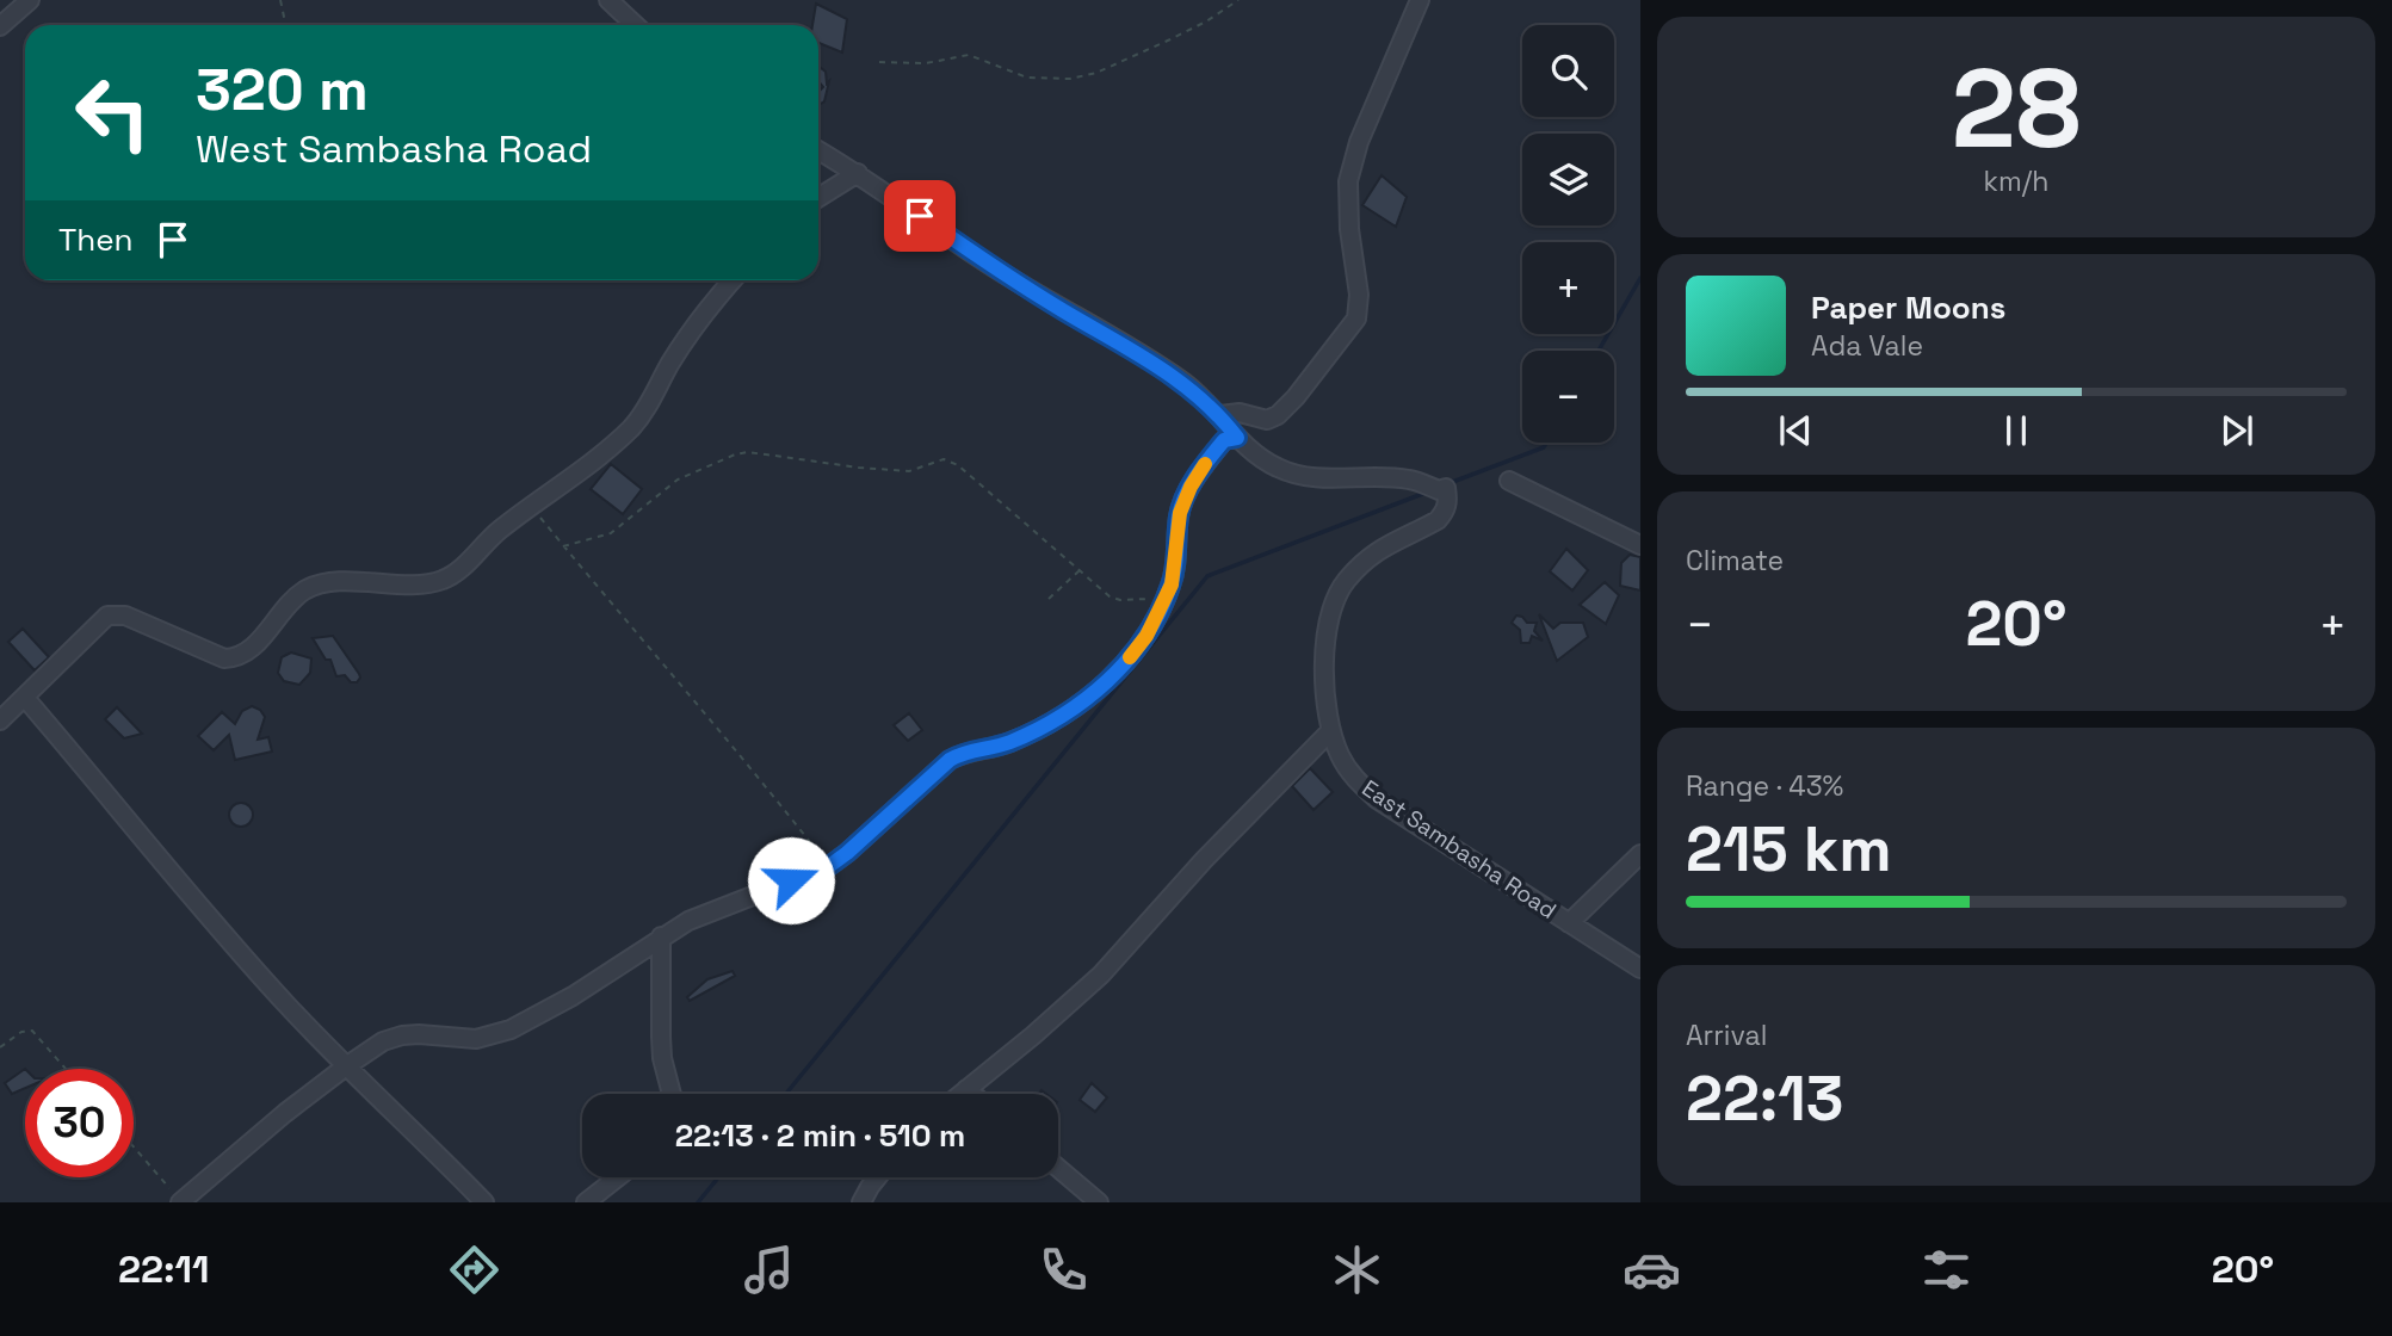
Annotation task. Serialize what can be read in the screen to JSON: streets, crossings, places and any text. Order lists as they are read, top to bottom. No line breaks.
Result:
{"streets":{"street":["East Sambasha Road"]},"page":{"tile":[["28","km/h"],"Climate",["Range · 43%","215 km"],["Arrival","22:13"]],"map_buttons":["+","−"],"turn":["320 m","West Sambasha Road"],"then":"Then","song":["Paper Moons","Ada Vale"],"heat":["−","20°","+"],"limit":"30","trip":"22:13 · 2 min · 510 m","tabs":["22:11","20°"]}}
